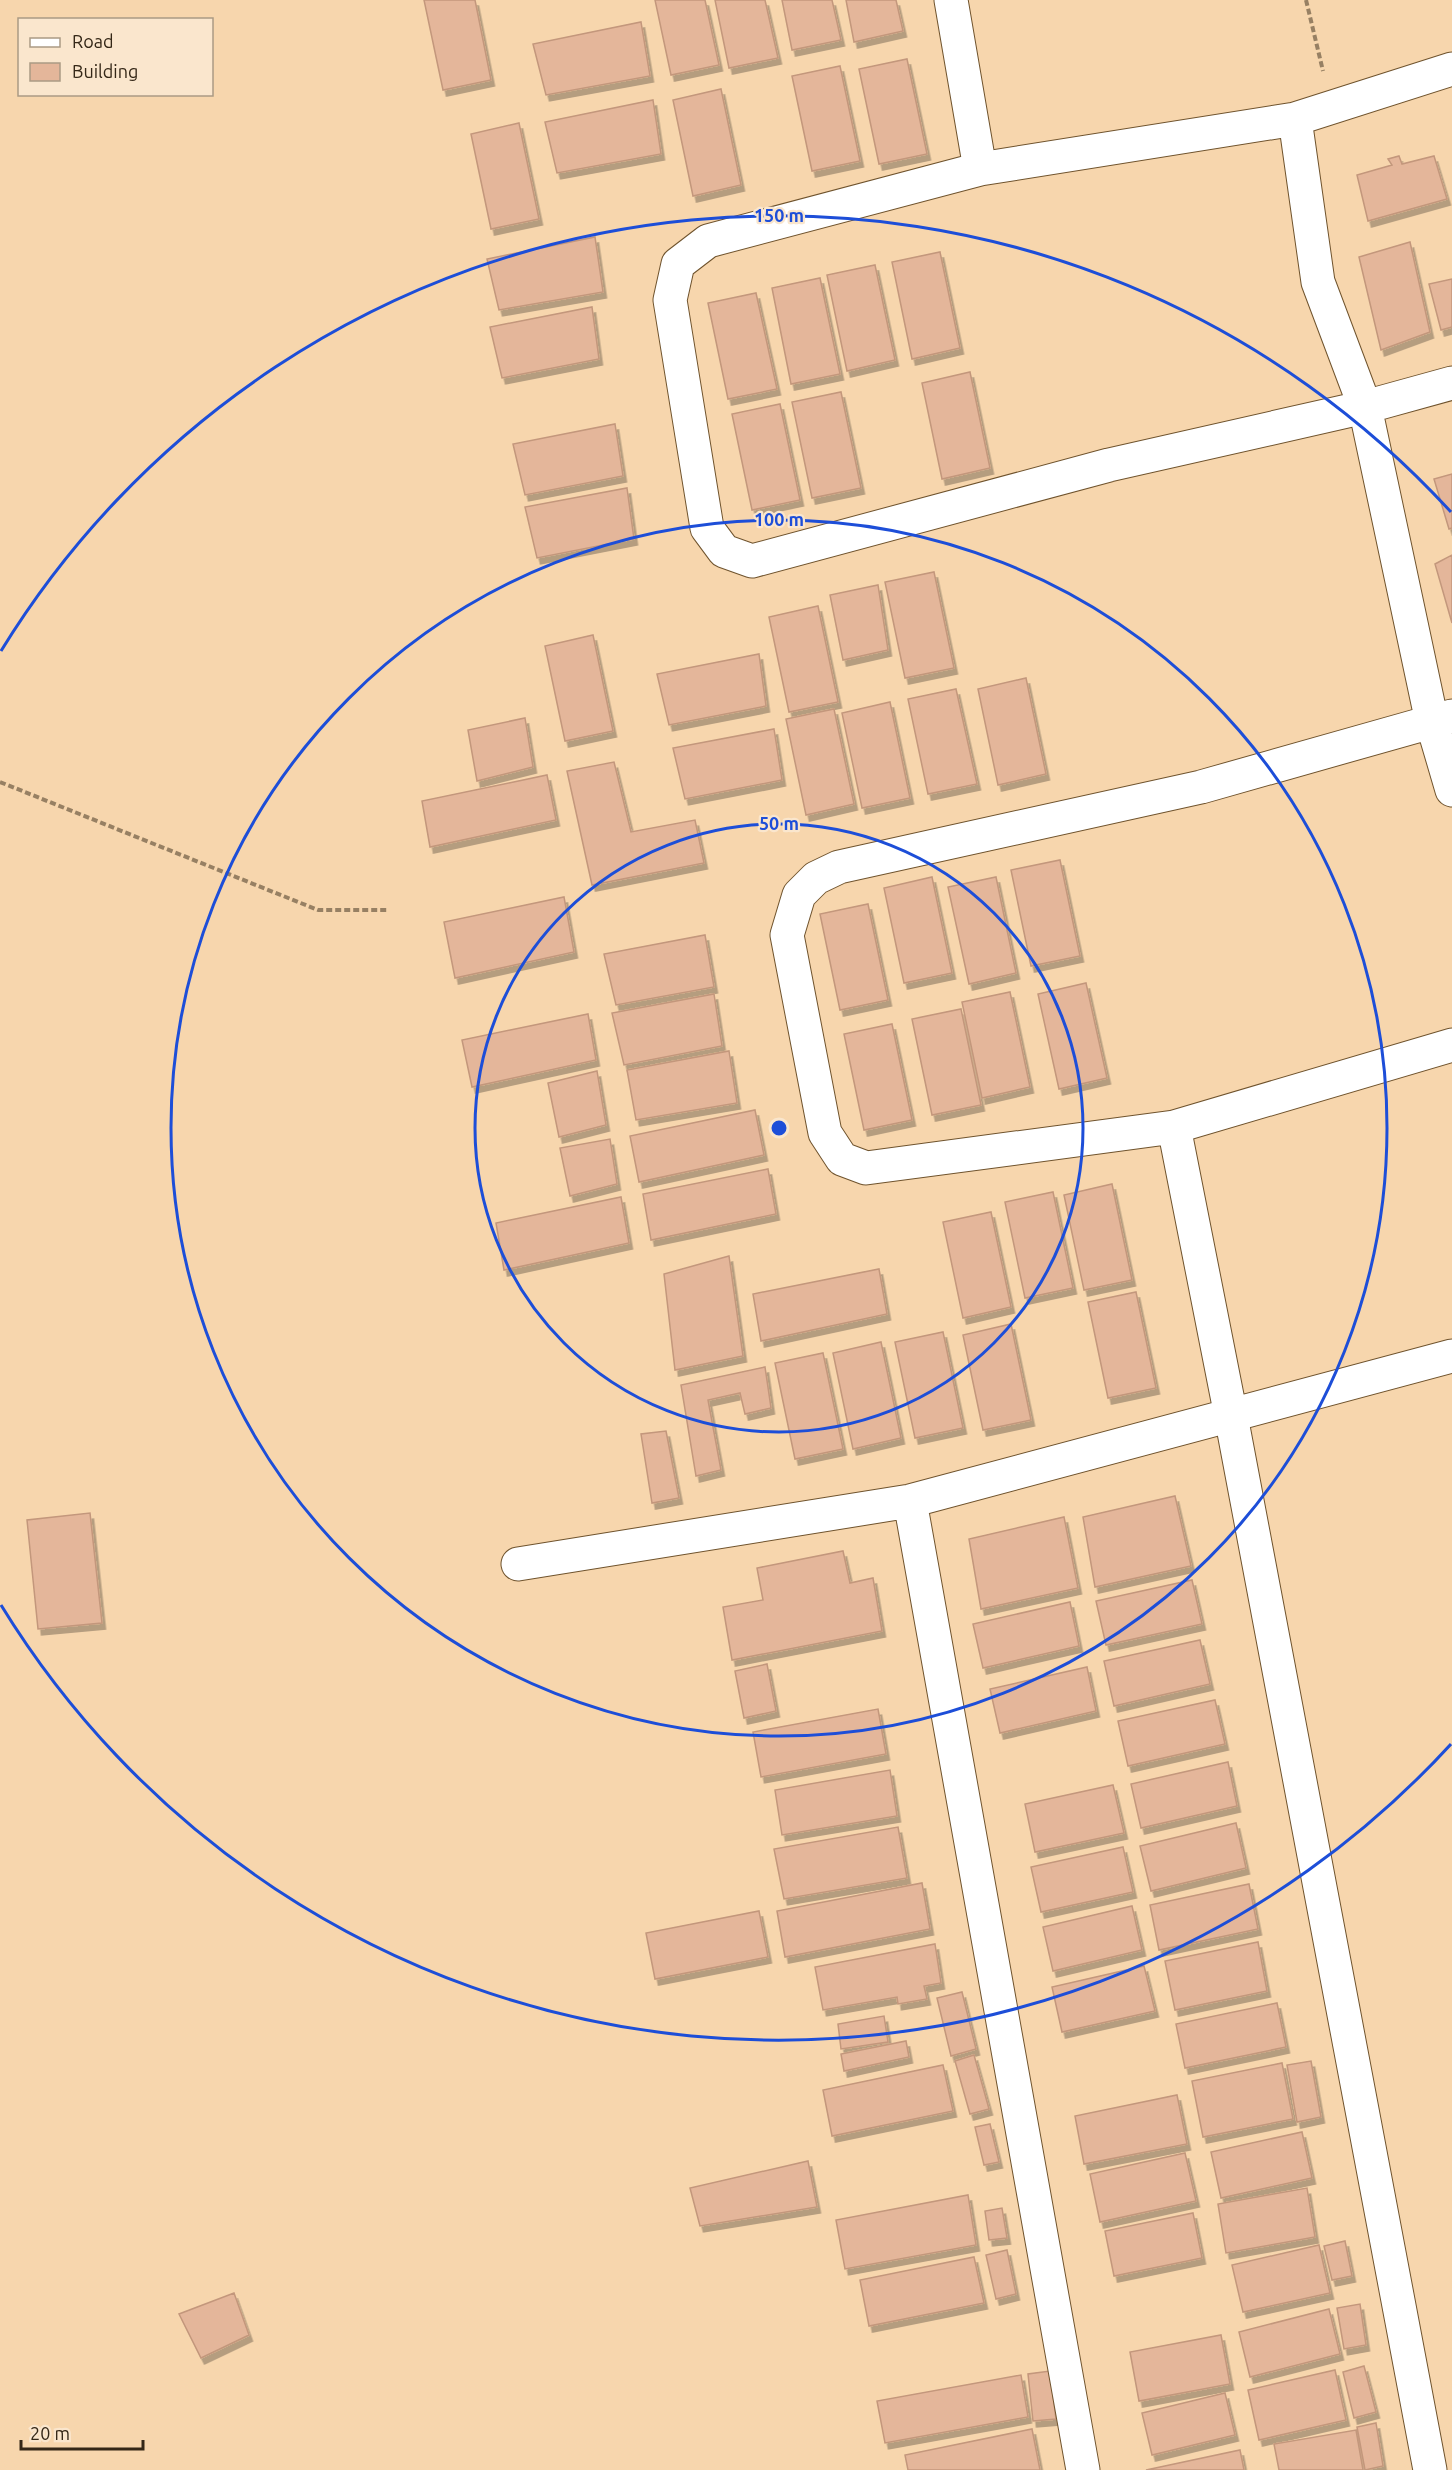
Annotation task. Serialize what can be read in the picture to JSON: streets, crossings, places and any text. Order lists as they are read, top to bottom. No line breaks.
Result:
{"legend":["Road","Building"],"scale_bar":"20 m","rings":["150 m","100 m","50 m"]}
